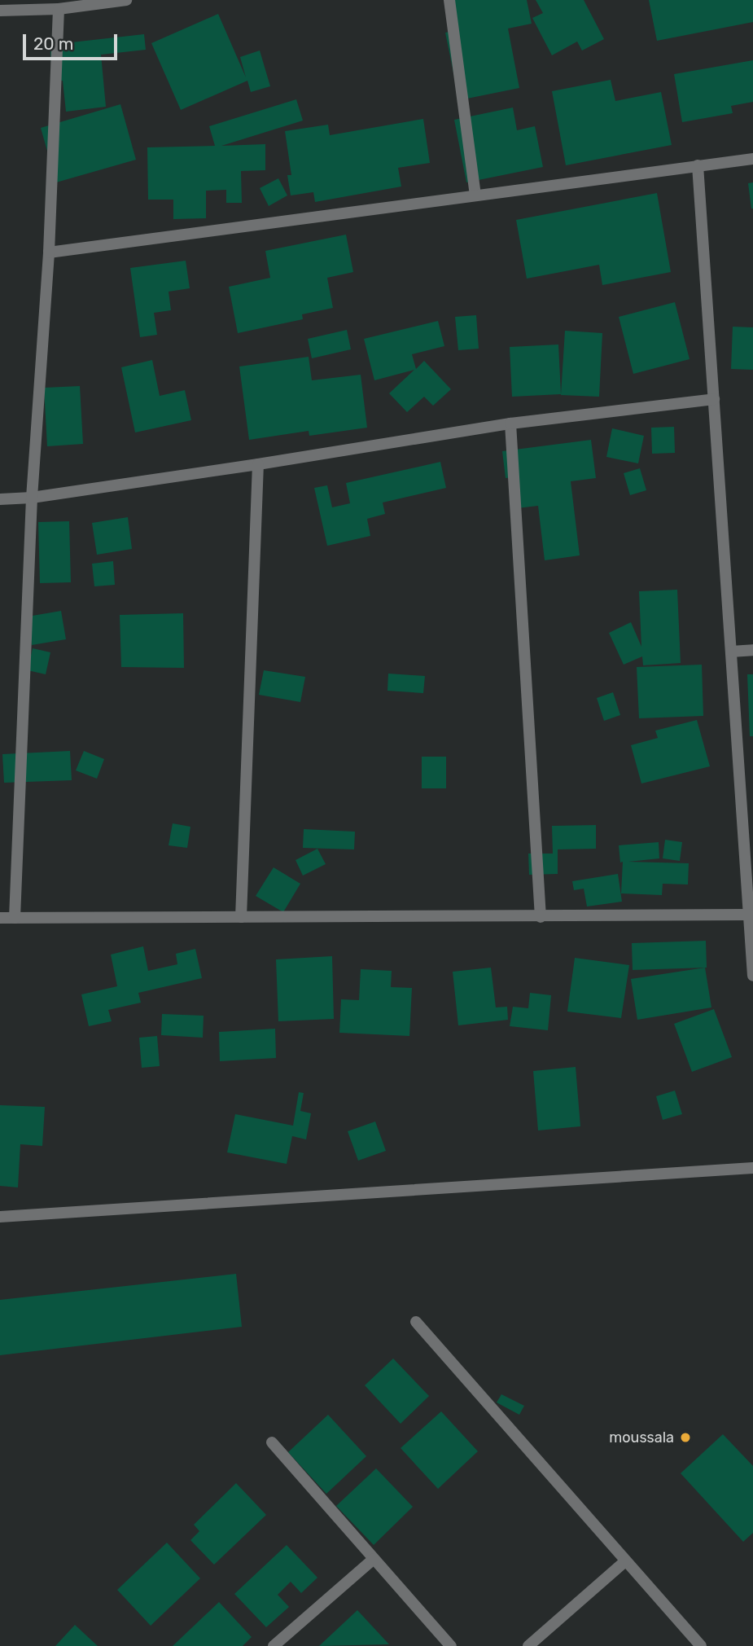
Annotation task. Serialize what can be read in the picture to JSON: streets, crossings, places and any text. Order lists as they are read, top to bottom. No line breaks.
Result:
{"places":["moussala"],"scale_bar":"20 m"}
